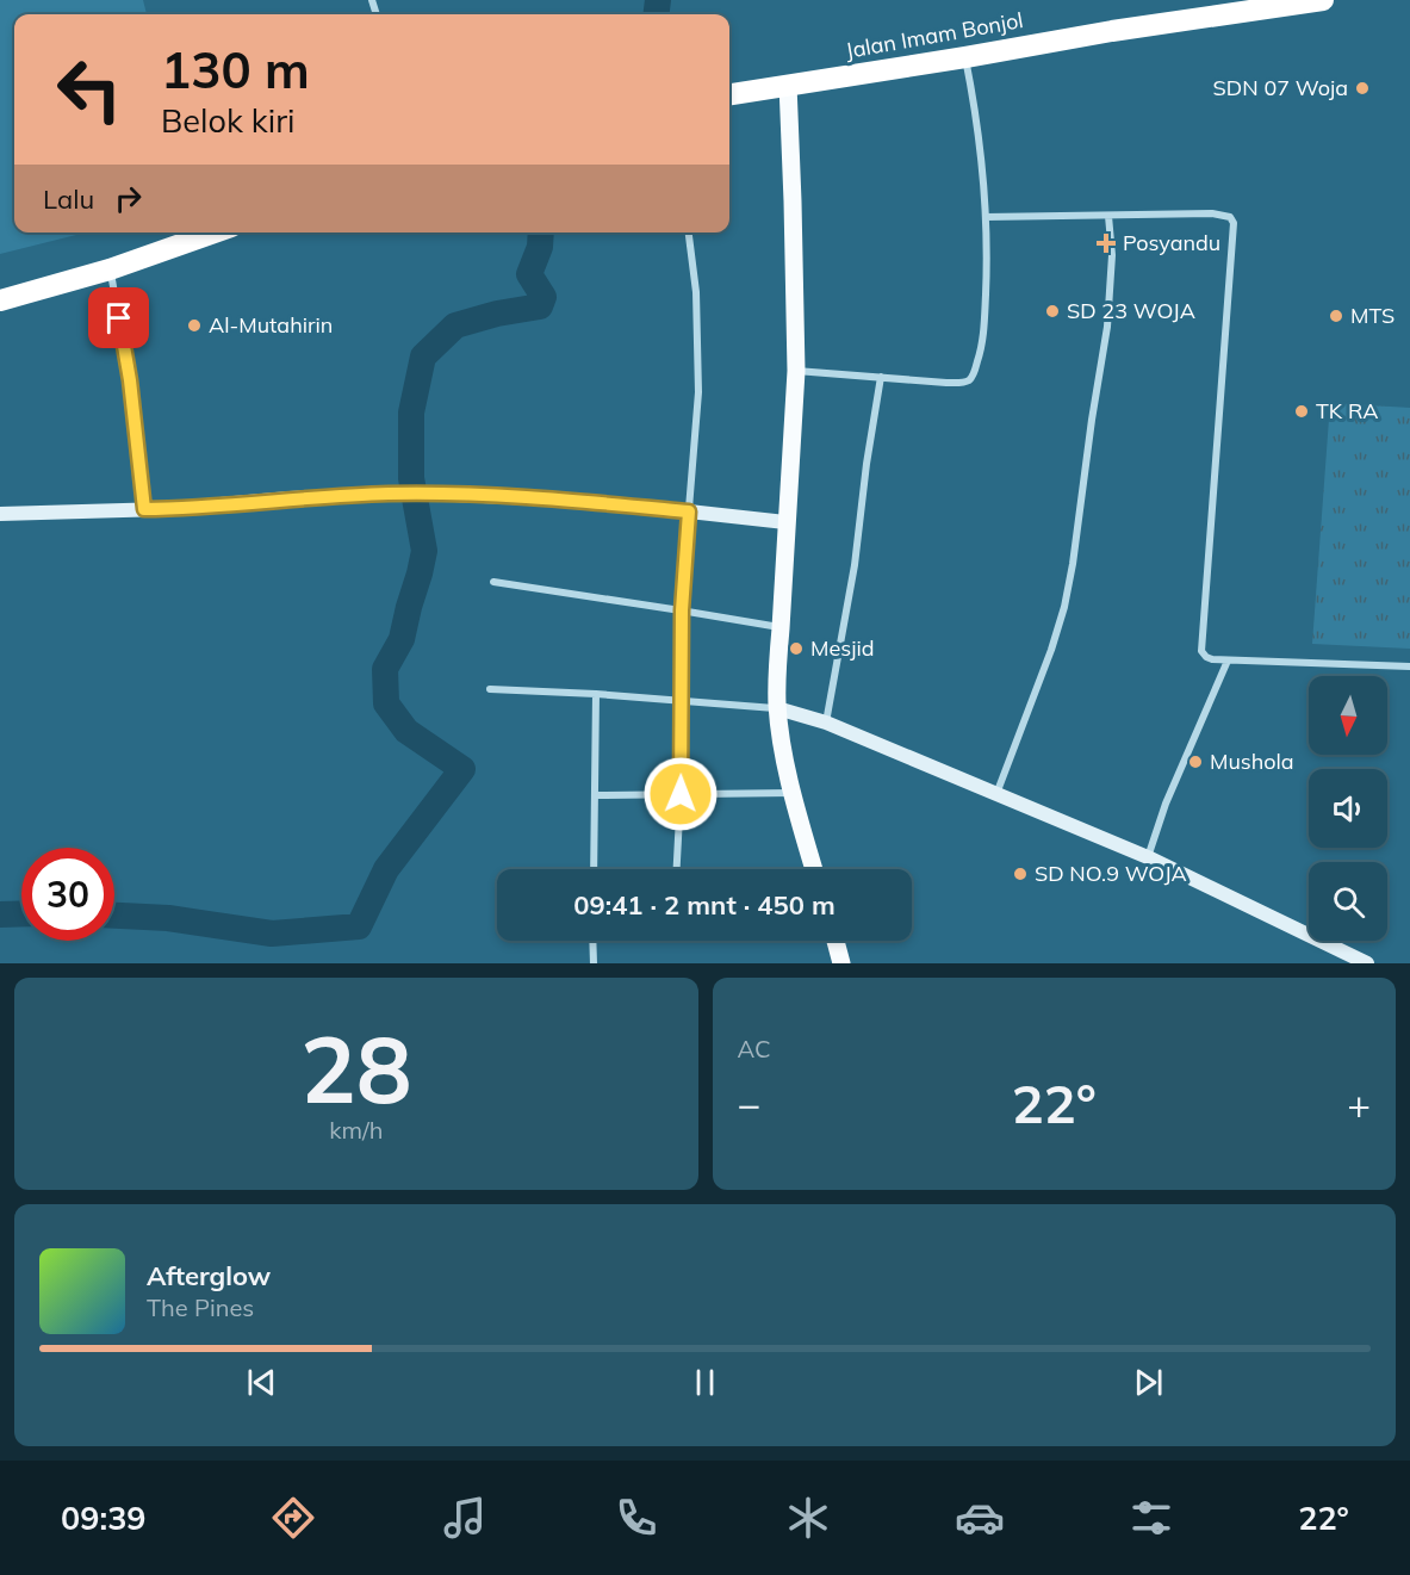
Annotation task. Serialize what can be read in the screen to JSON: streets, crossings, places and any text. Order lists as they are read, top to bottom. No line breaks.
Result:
{"streets":{"highway":["Jalan Imam Bonjol"]},"places":{"other":["SDN 07 Woja","SD 23 WOJA","MTS","Al-Mutahirin","TK RA","Mesjid","Mushola","SD NO.9 WOJA"],"health":["Posyandu"]},"north":"bottom","page":{"turn":["130 m","Belok kiri"],"then":"Lalu","limit":"30","trip":"09:41 · 2 mnt · 450 m","tile":[["28","km/h"],"AC"],"heat":["−","22°","+"],"song":["Afterglow","The Pines"],"tabs":["09:39","22°"]}}
